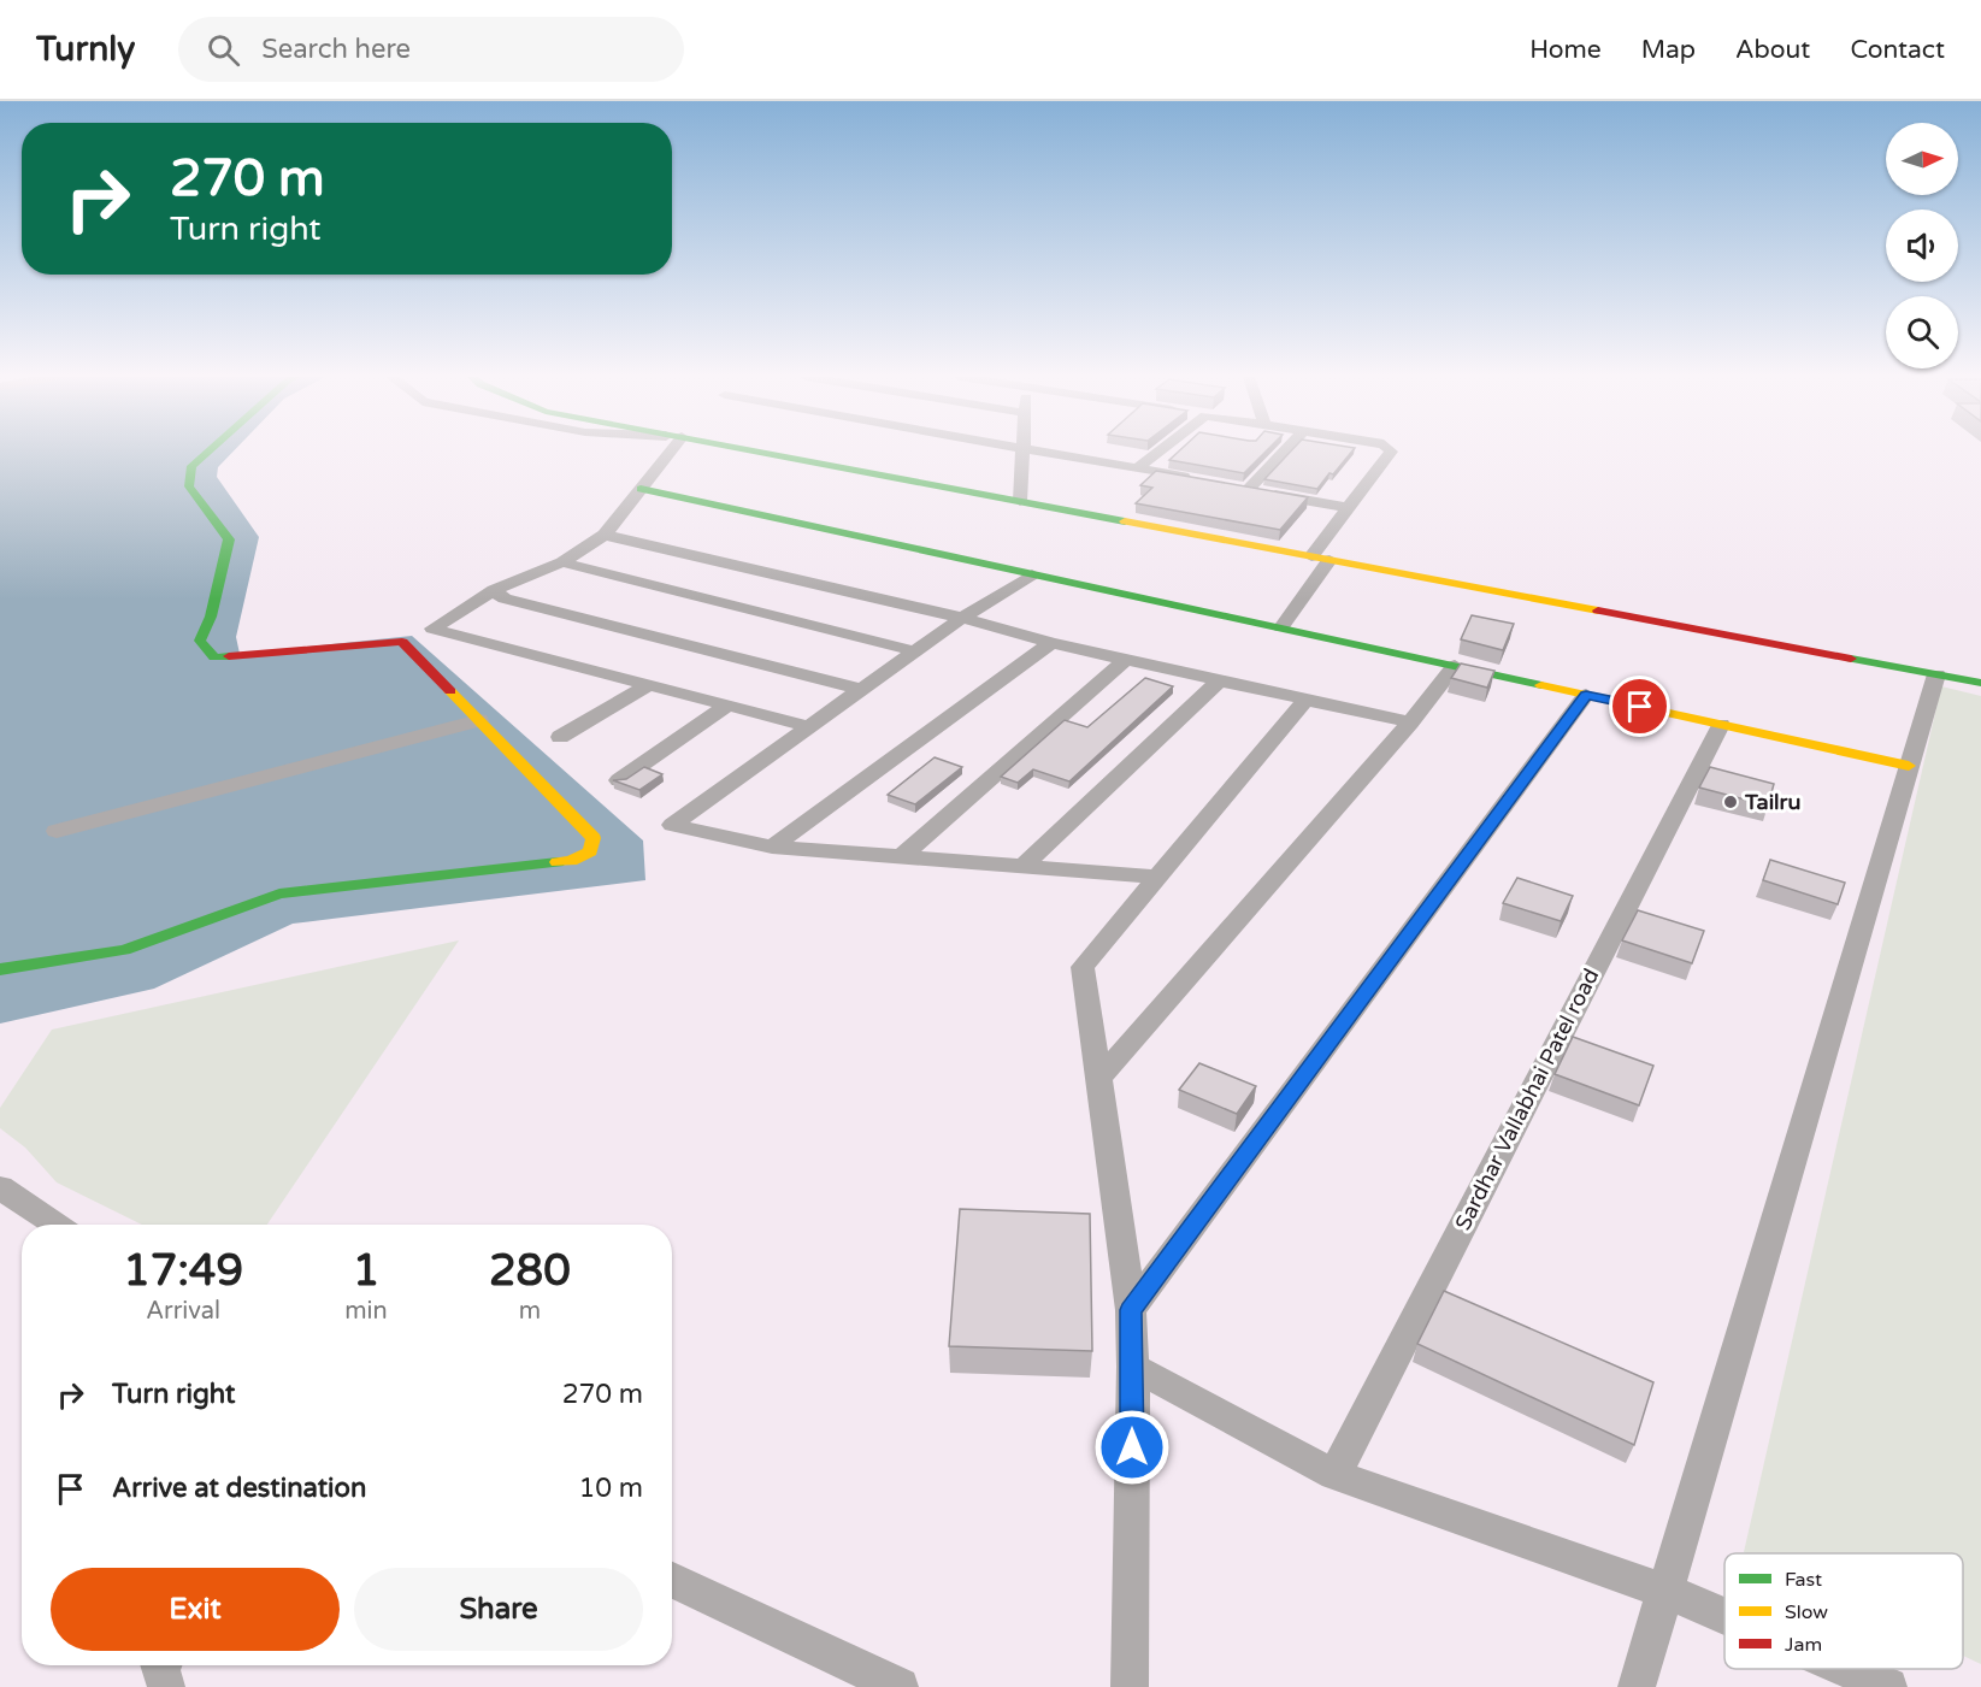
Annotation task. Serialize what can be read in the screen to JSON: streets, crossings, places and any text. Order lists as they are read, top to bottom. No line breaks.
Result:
{"streets":{"street":["Sardhar Vallabhai Patel road"]},"places":["Tailru"],"legend":["Fast","Slow","Jam"],"north":"right","page":{"header":"Turnly","search":"Search here","nav":["Home","Map","About","Contact"],"turn":["270 m","Turn right"],"eta":["17:49","Arrival","1","min","280","m"],"list":[{"name":"Turn right","value":"270 m"},{"name":"Arrive at destination","value":"10 m"}],"buttons":["Exit","Share"]}}
